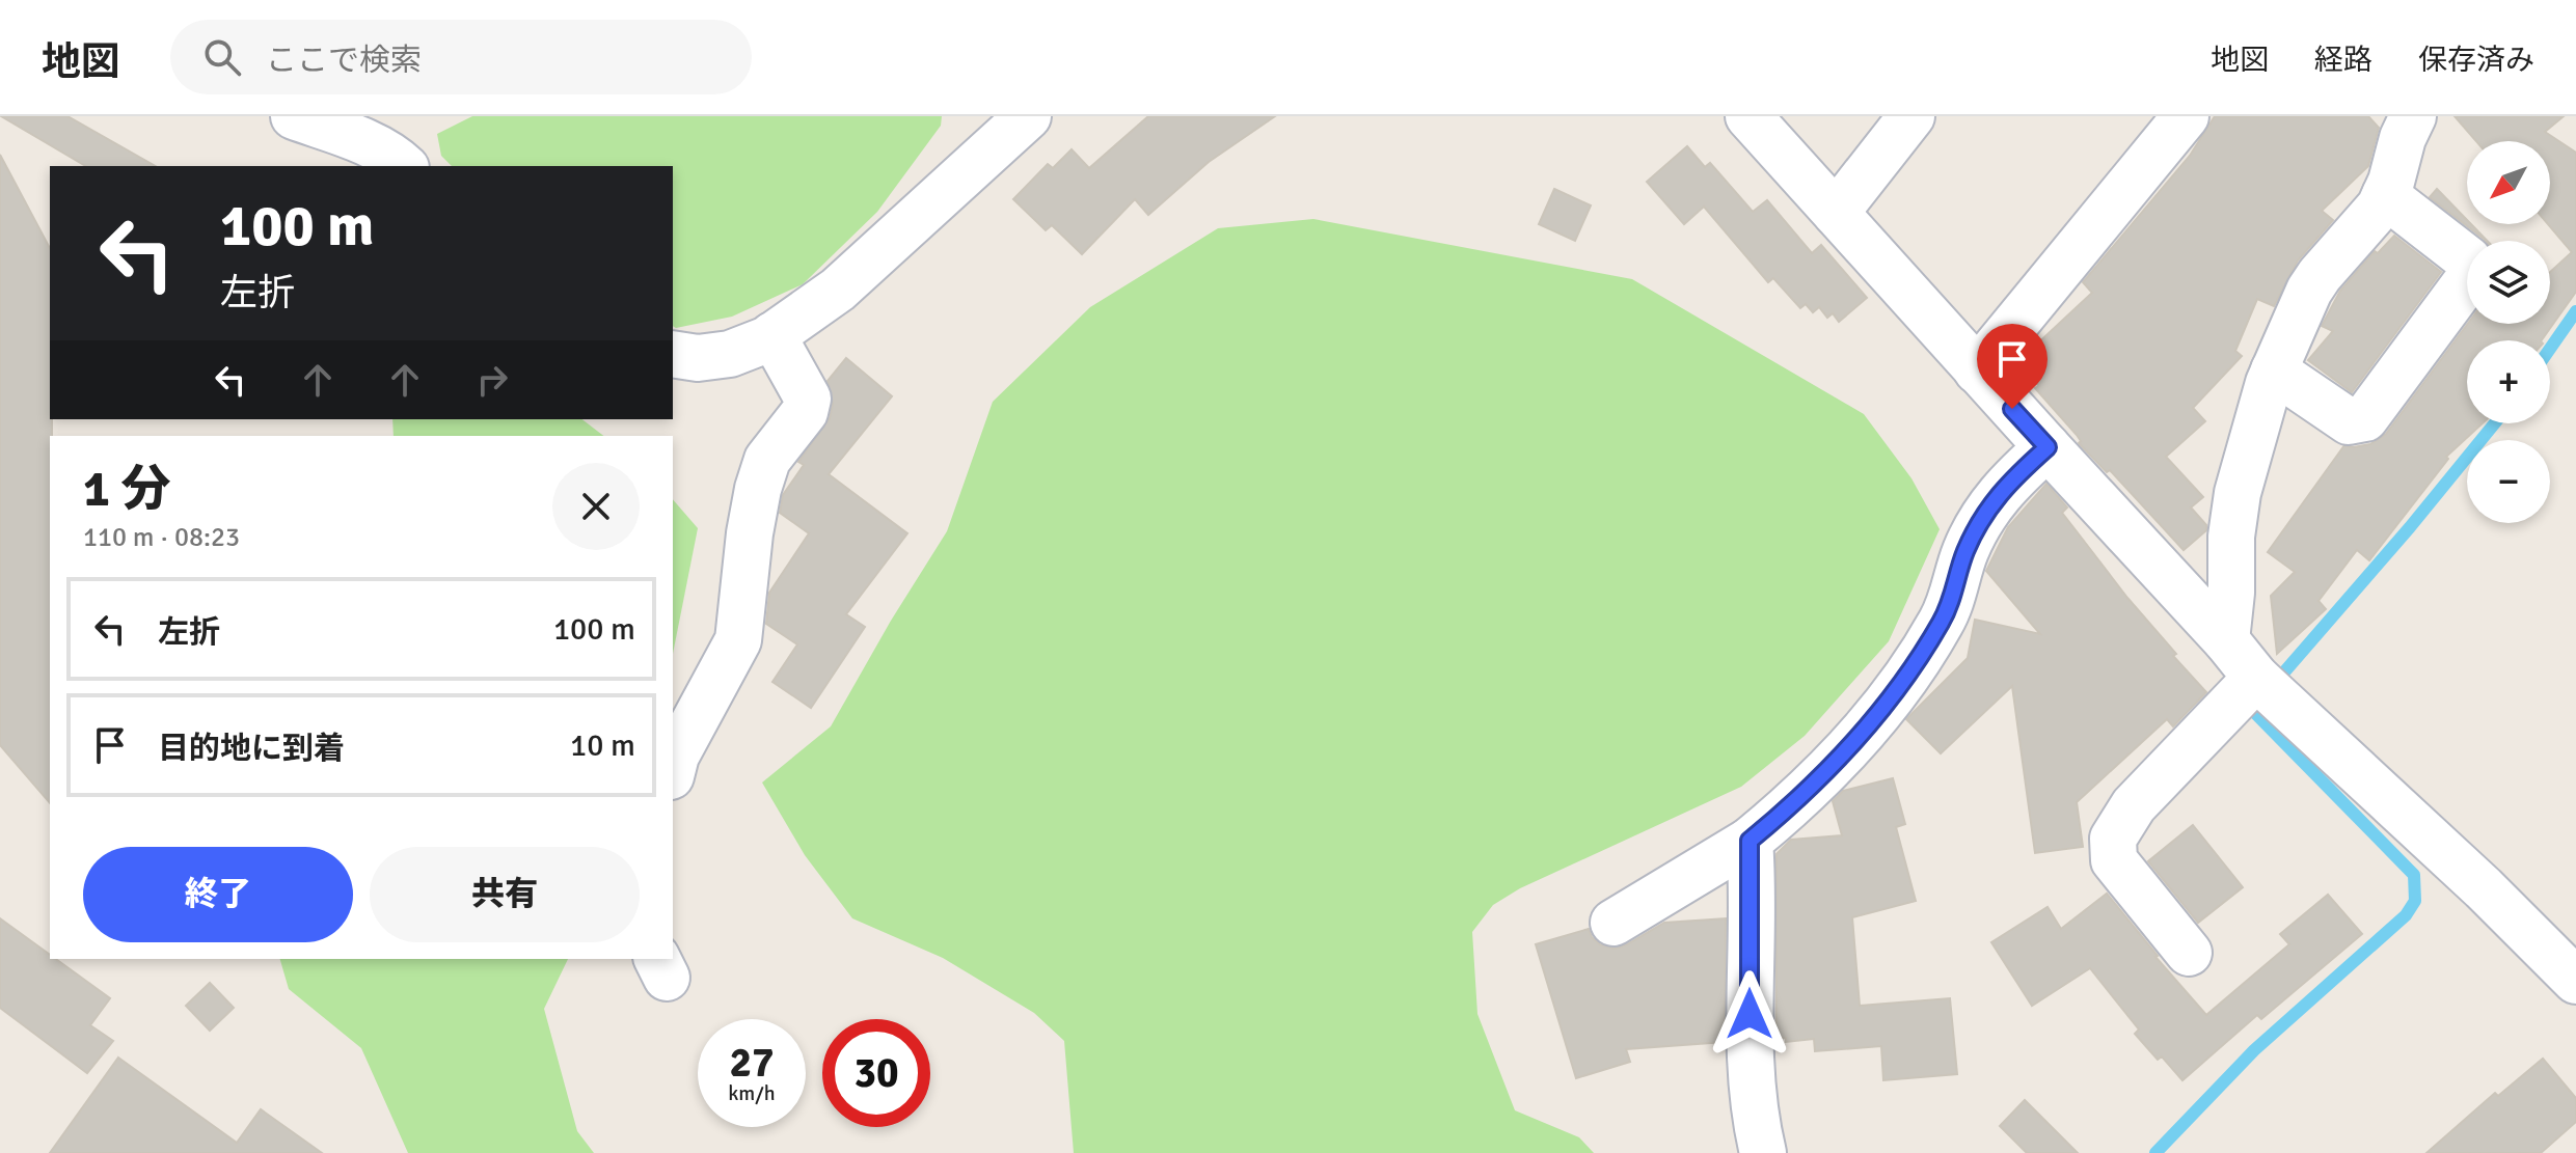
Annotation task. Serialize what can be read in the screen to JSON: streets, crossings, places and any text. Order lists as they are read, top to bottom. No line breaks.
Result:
{"north":"bottom left","page":{"header":"地図","search":"ここで検索","nav":["地図","経路","保存済み"],"map_buttons":["+","−"],"turn":["100 m","左折"],"heading":["1 分","110 m · 08:23"],"list":[{"name":"左折","value":"100 m"},{"name":"目的地に到着","value":"10 m"}],"buttons":["終了","共有"],"speed":"27 km/h","limit":"30"}}
